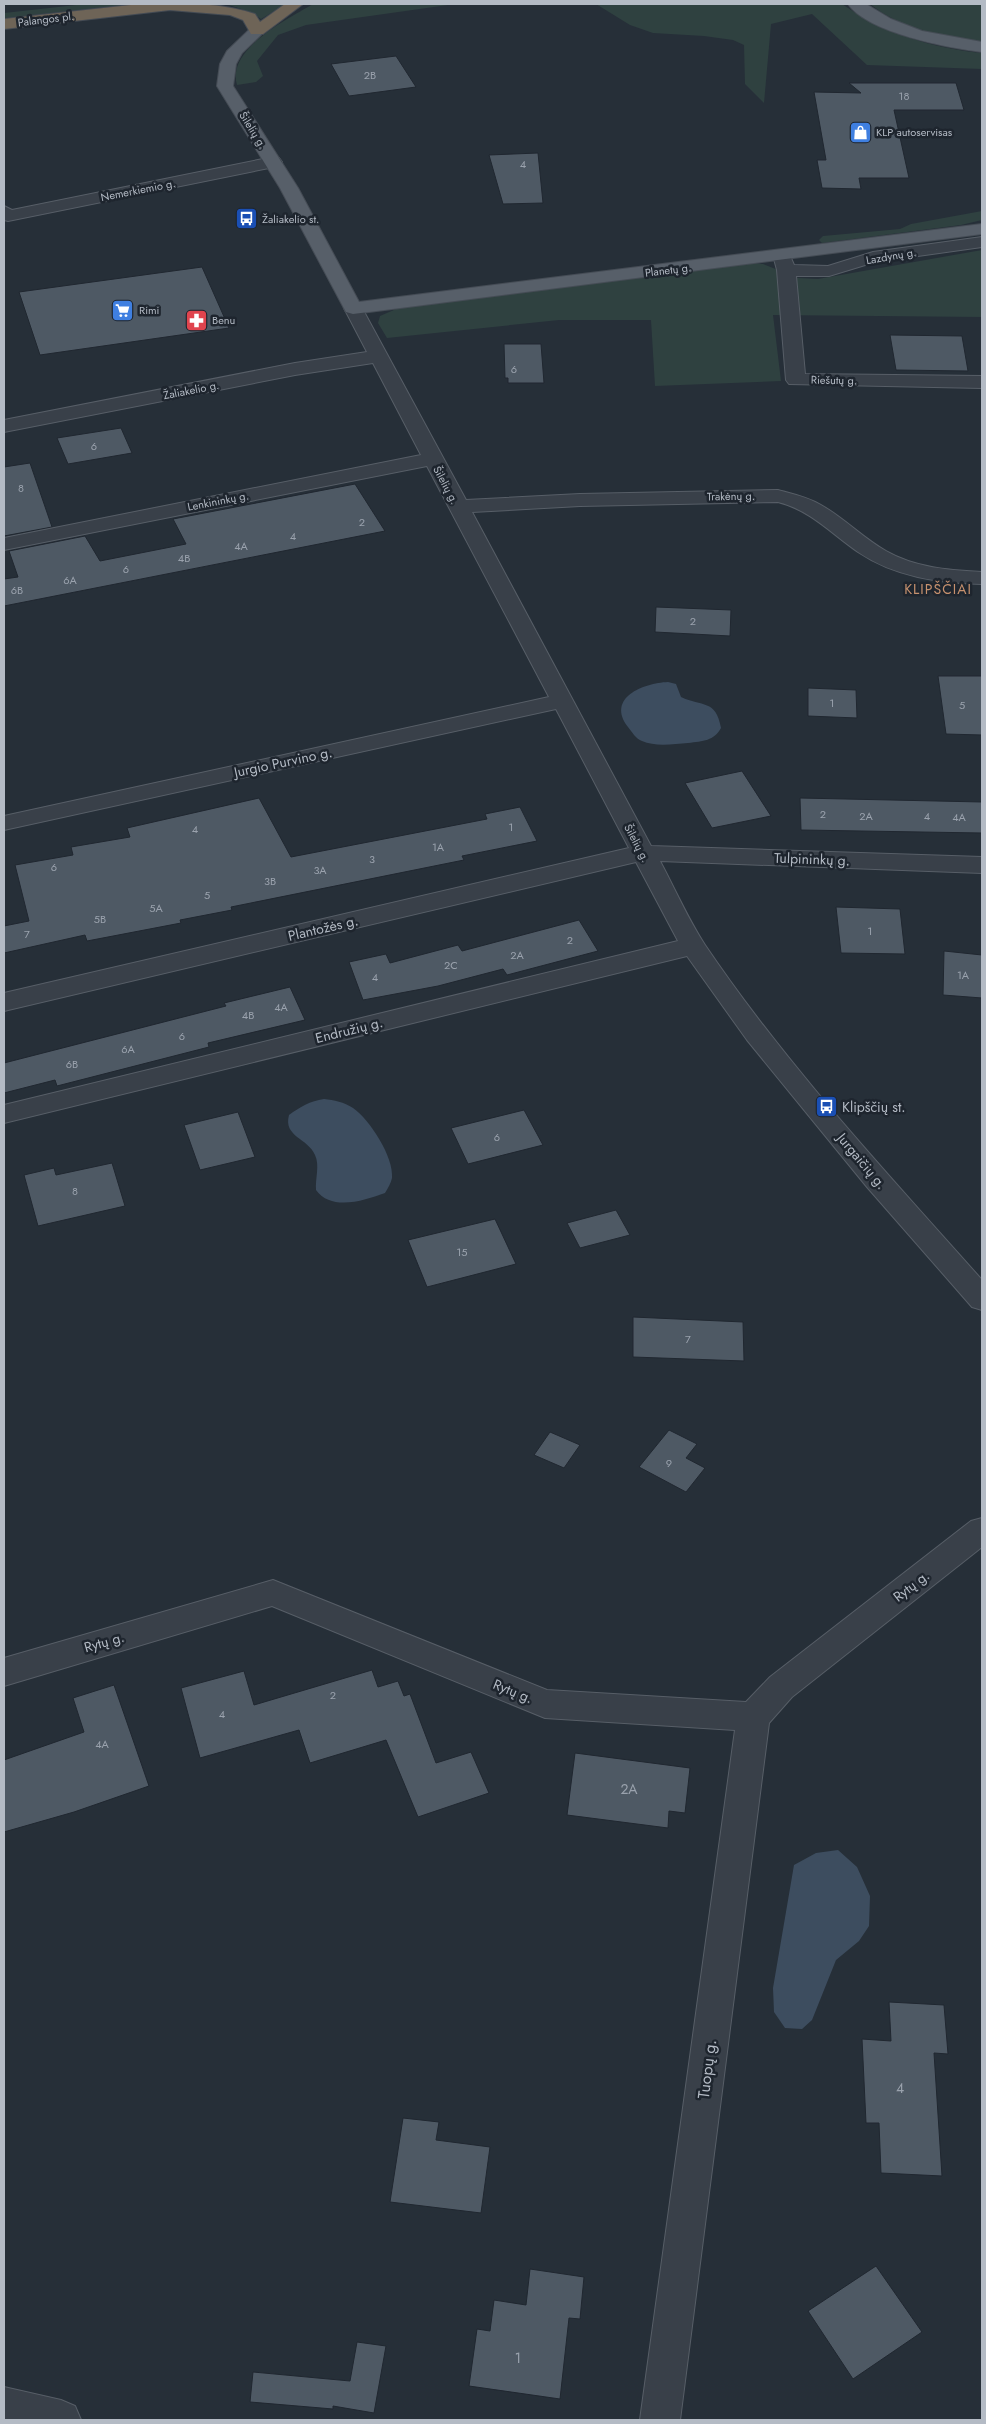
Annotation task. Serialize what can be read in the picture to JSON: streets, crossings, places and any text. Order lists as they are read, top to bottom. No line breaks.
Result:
{"streets":{"highway":["Palangos pl."],"main road":["Šilelių g.","Planetų g."],"street":["Nemerkiemio g.","Lazdynų g.","Riešutų g.","Žaliakelio g.","Trakėnų g.","Lenkininkų g.","Jurgio Purvino g.","Tulpininkų g.","Plantožės g.","Endružių g.","Jurgaičių g.","Rytų g.","Tuopų g."]},"crossings":[["Palangos pl.","Šilelių g."],["Šilelių g.","Nemerkiemio g."],["Šilelių g.","Planetų g."],["Šilelių g.","Žaliakelio g."],["Šilelių g.","Trakėnų g."],["Šilelių g.","Lenkininkų g."],["Šilelių g.","Jurgio Purvino g."],["Šilelių g.","Tulpininkų g."],["Šilelių g.","Plantožės g."],["Šilelių g.","Endružių g."],["Šilelių g.","Jurgaičių g."],["Lazdynų g.","Planetų g."],["Lazdynų g.","Riešutų g."],["Planetų g.","Riešutų g."],["Tulpininkų g.","Plantožės g."],["Endružių g.","Jurgaičių g."],["Rytų g.","Tuopų g."]],"districts":["KLIPŠČIAI"],"places":{"shop":["KLP autoservisas"],"bus stop":["Žaliakelio st.","Klipščių st."],"supermarket":["Rimi"],"pharmacy":["Benu"]},"house_numbers":["2B","18","4","6","6","8","2","4","4A","4B","6","6A","6B","2","1","5","2","2A","4","4A","1","4","1A","3","6","3A","3B","5","5A","5B","1","7","2","2A","2C","1A","4","4A","4B","6","6A","6B","6","8","15","7","9","2","4","4A","2A","4","1"]}
